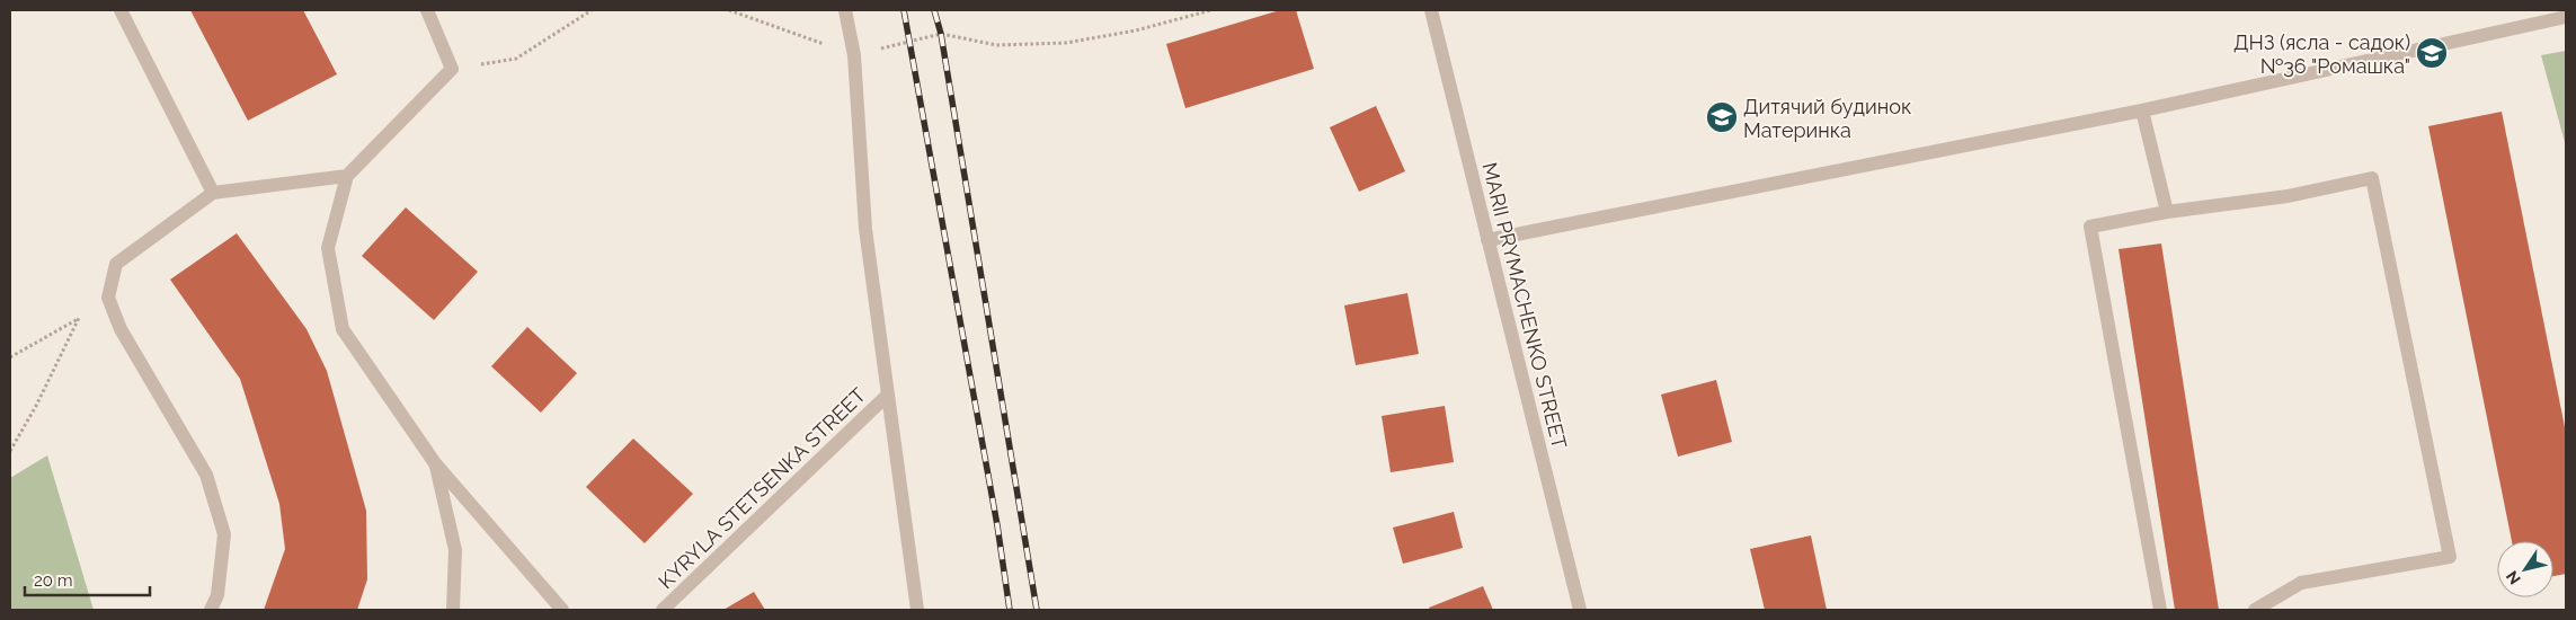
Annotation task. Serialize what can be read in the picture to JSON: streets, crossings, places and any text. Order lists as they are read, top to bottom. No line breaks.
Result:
{"streets":{"street":["MARII PRYMACHENKO STREET","KYRYLA STETSENKA STREET"]},"places":{"school or university":["ДНЗ (ясла - садок) №36 \"Ромашка\"","Дитячий будинок Материнка"]},"scale_bar":"20 m","north":"bottom left"}
